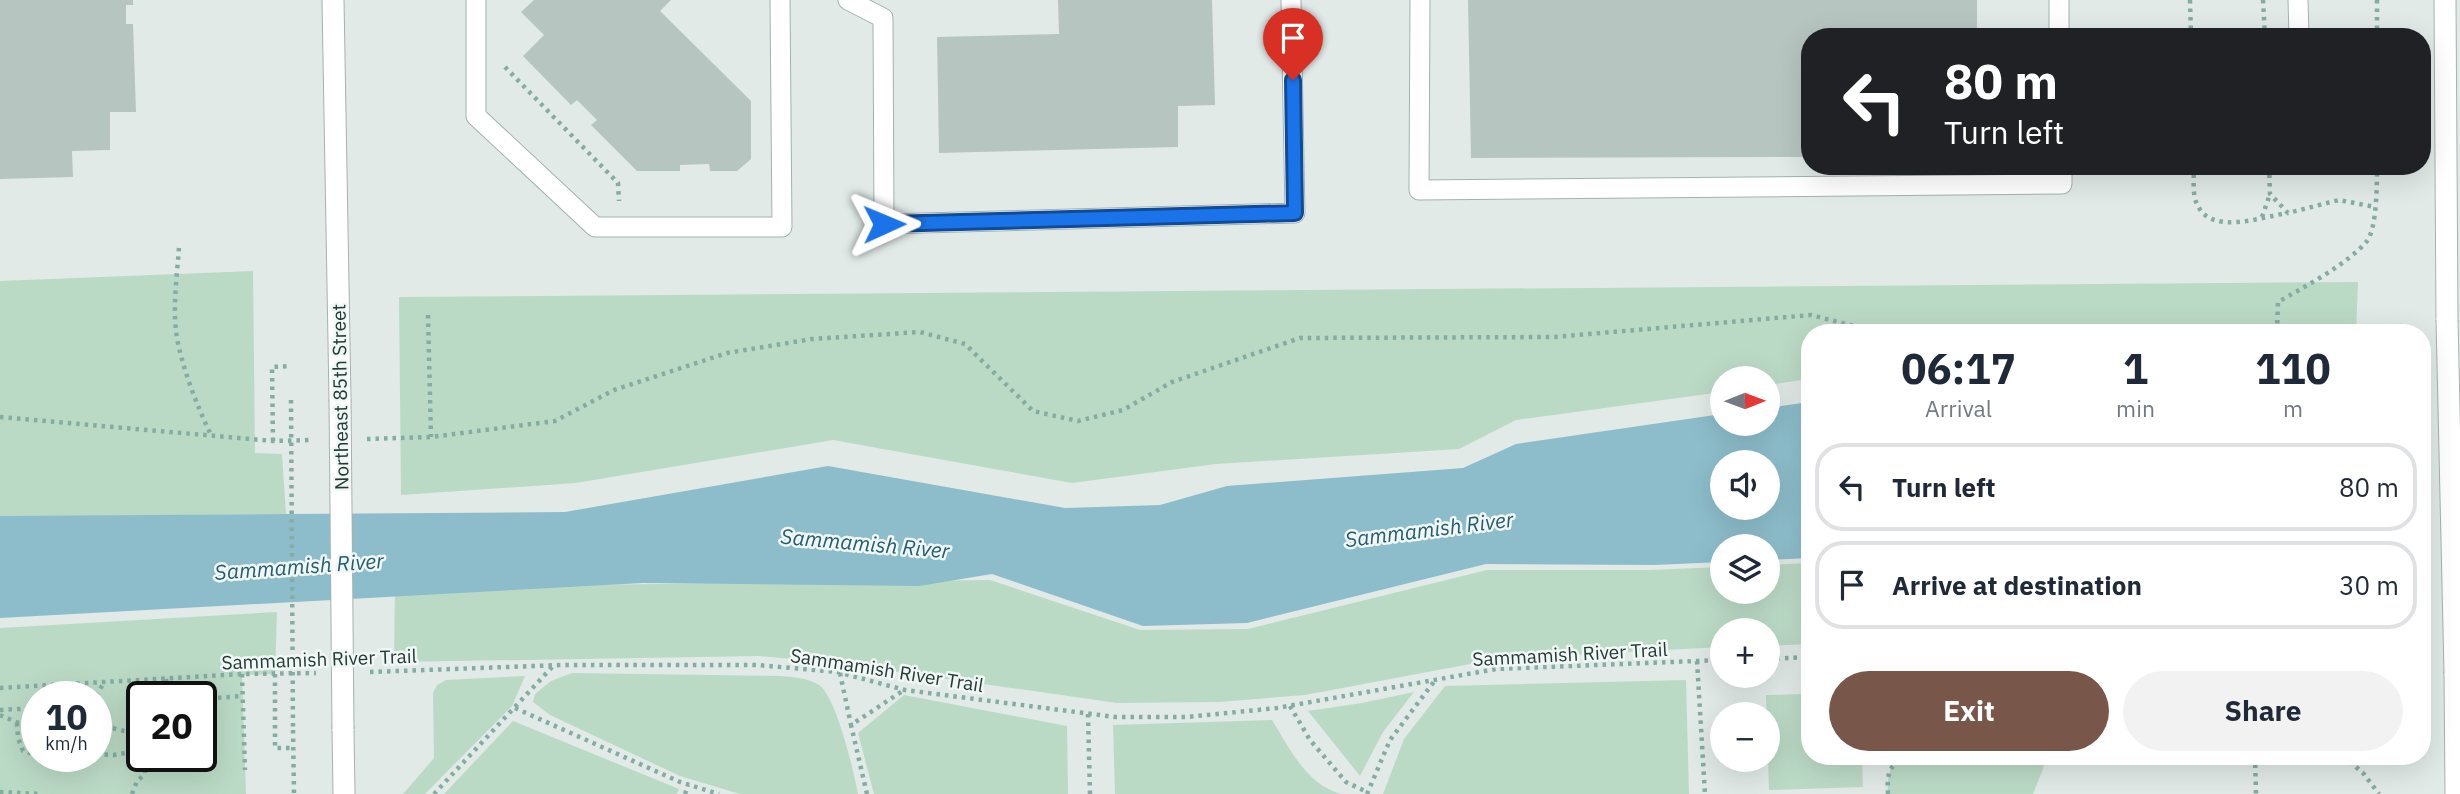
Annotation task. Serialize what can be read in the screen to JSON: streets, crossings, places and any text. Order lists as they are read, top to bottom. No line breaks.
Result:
{"streets":{"street":["Northeast 85th Street"],"path":["Sammamish River Trail"]},"water":["Sammamish River"],"north":"right","page":{"turn":["80 m","Turn left"],"eta":["06:17","Arrival","1","min","110","m"],"map_buttons":["+","−"],"list":[{"name":"Turn left","value":"80 m"},{"name":"Arrive at destination","value":"30 m"}],"buttons":["Exit","Share"],"speed":"10 km/h","limit":"20"}}
